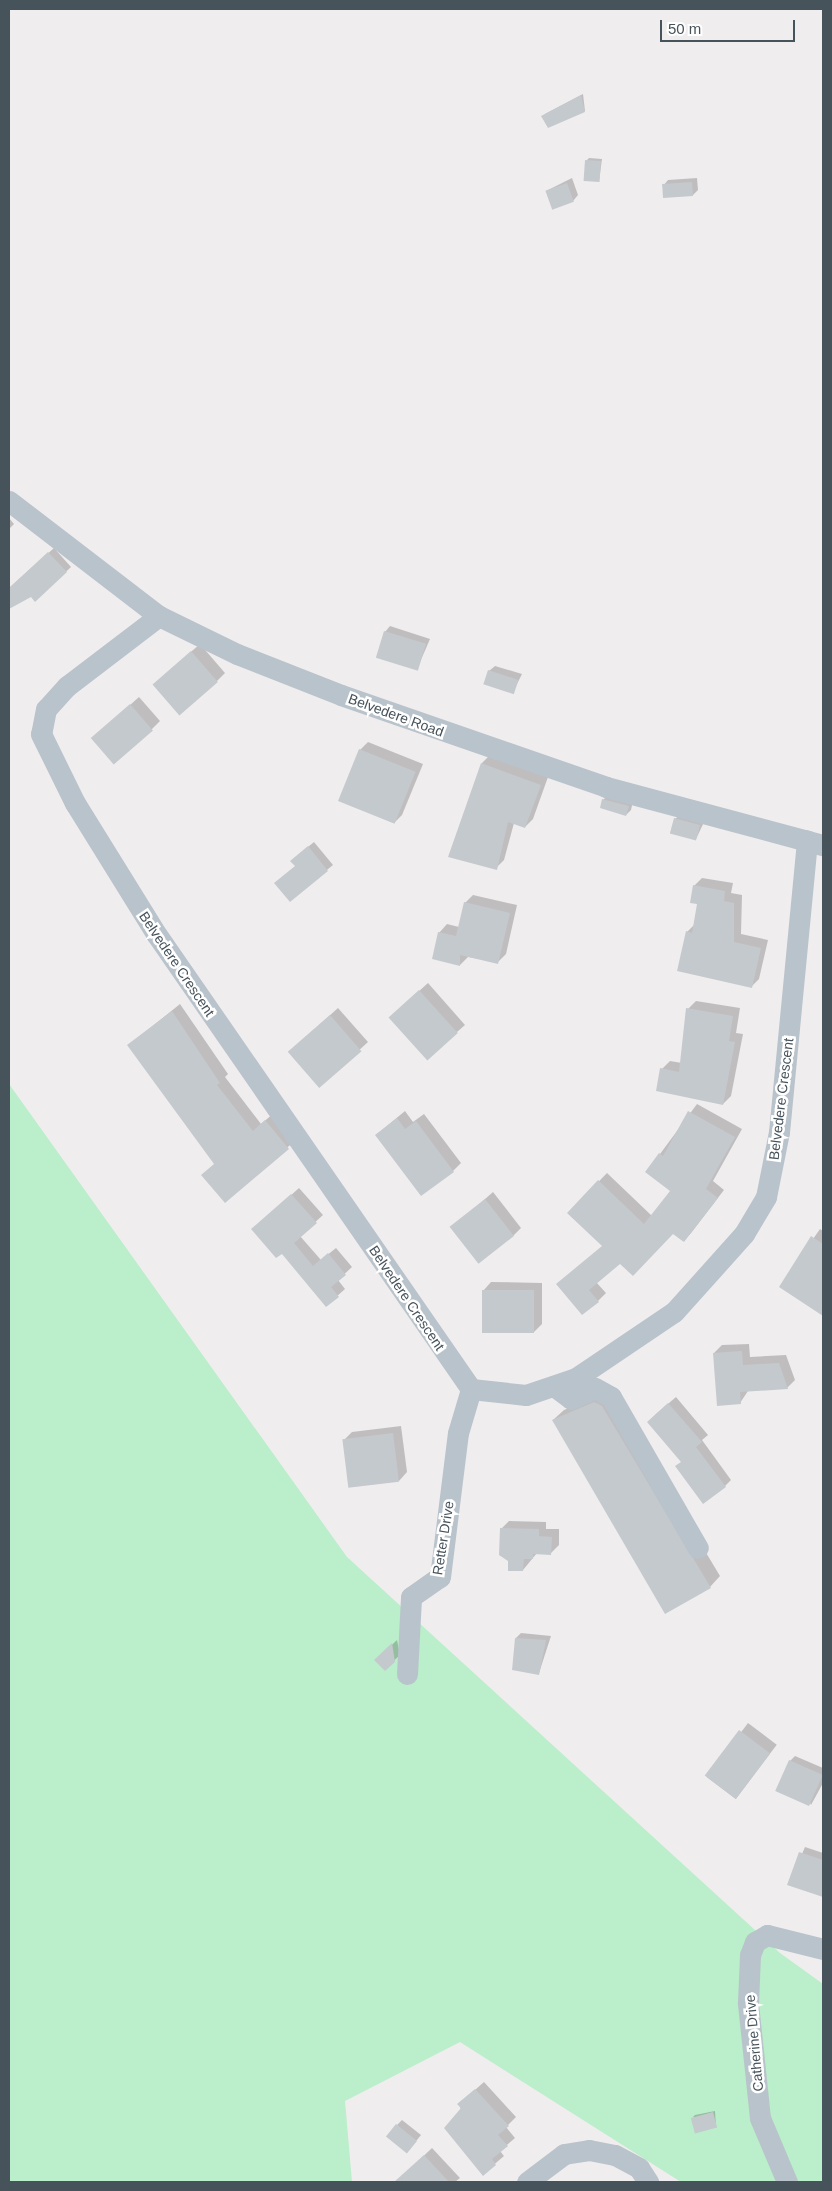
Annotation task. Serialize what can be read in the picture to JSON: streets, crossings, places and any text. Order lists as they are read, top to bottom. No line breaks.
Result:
{"streets":{"street":["Belvedere Road","Belvedere Crescent","Retter Drive","Catherine Drive"]},"crossings":[["Belvedere Road","Belvedere Crescent"],["Belvedere Crescent","Retter Drive"]],"scale_bar":"50 m"}
